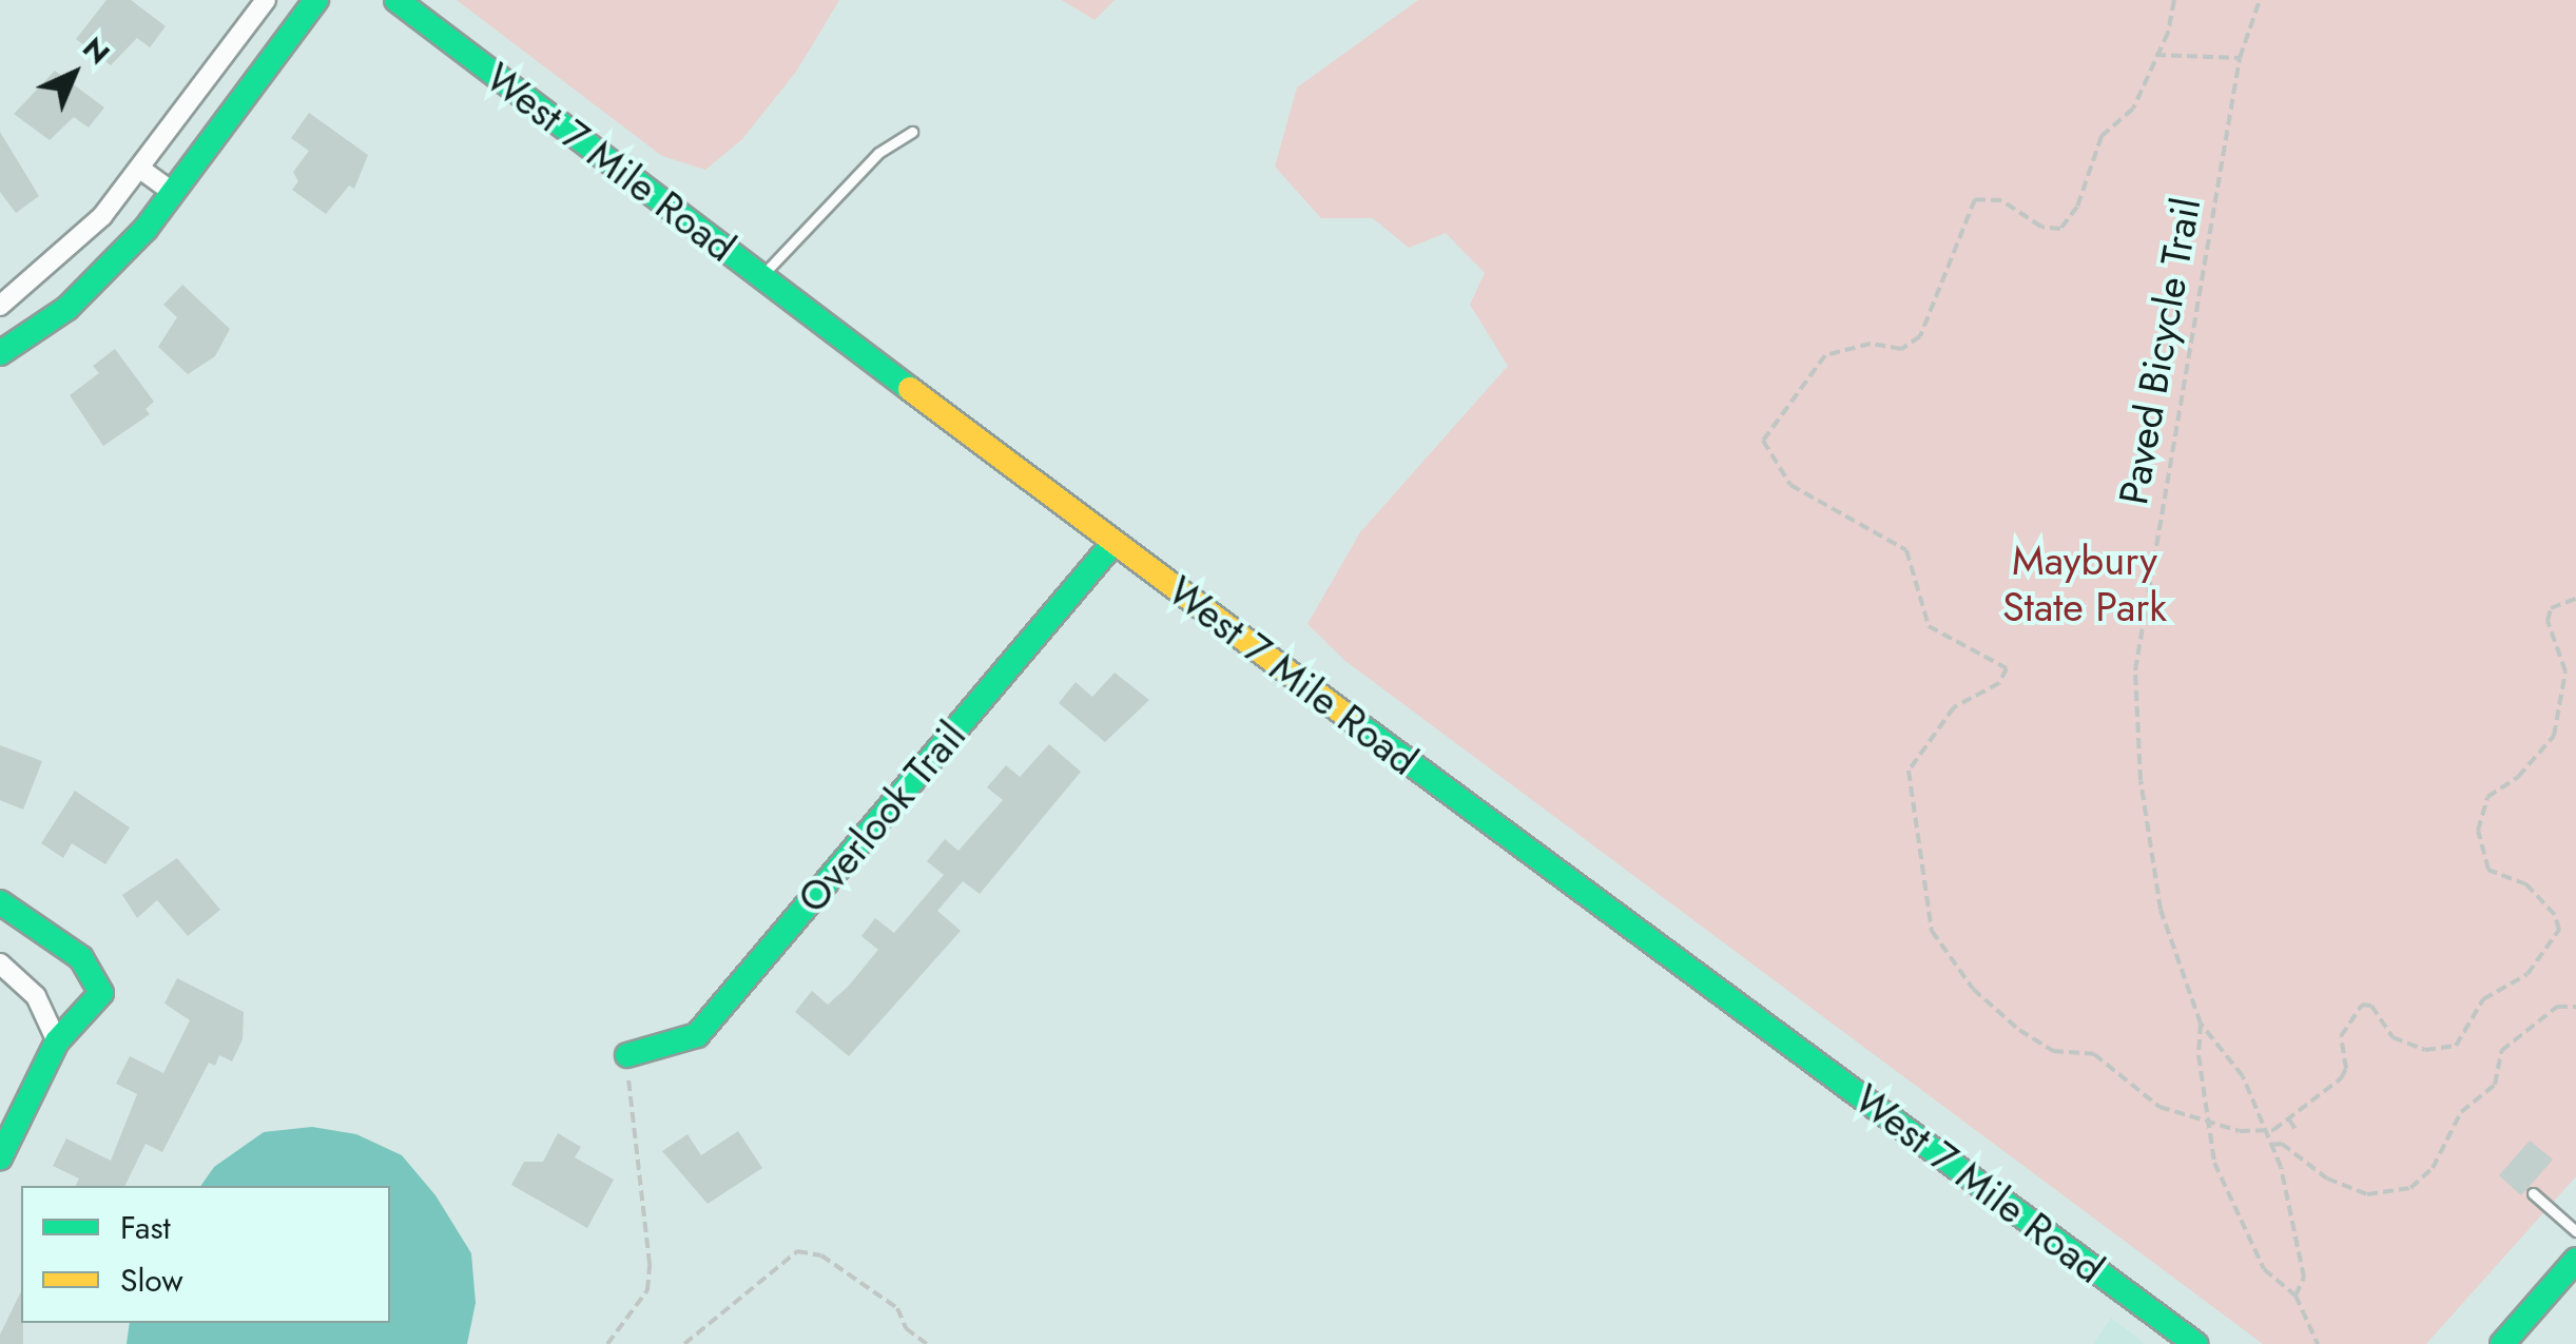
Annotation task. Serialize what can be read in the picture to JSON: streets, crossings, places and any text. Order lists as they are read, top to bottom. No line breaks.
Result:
{"streets":{"street":["West 7 Mile Road","Overlook Trail"],"path":["Paved Bicycle Trail"]},"crossings":[["West 7 Mile Road","Overlook Trail"]],"parks":["Maybury State Park"],"legend":["Fast","Slow"],"north":"top right"}
